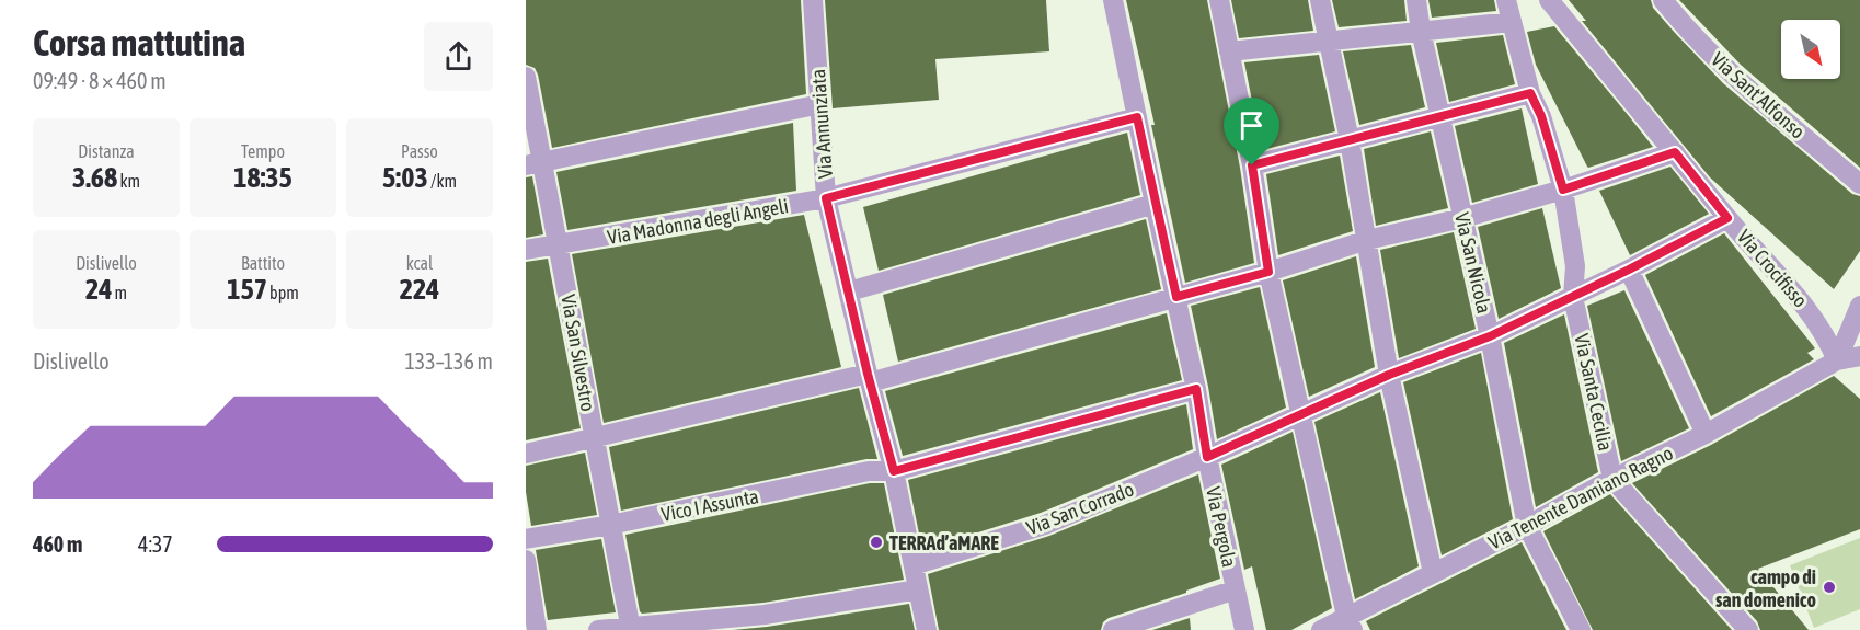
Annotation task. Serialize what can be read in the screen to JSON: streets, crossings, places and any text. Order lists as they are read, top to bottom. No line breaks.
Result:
{"streets":{"street":["Via Sant'Alfonso","Via Annunziata","Via Madonna degli Angeli","Via San Nicola","Via Crocifisso","Via San Silvestro","Via Santa Cecilia","Via Tenente Damiano Ragno","Vico I Assunta","Via San Corrado","Via Pergola"]},"crossings":[["Via Annunziata","Via Madonna degli Angeli"],["Via Annunziata","Vico I Assunta"],["Via Annunziata","Via San Corrado"],["Via Madonna degli Angeli","Via San Silvestro"],["Via Madonna degli Angeli","Via Pergola"],["Via San Nicola","Via Tenente Damiano Ragno"],["Via San Nicola","Via San Corrado"],["Via Crocifisso","Via Tenente Damiano Ragno"],["Via Crocifisso","Via San Corrado"],["Via San Silvestro","Vico I Assunta"],["Via Santa Cecilia","Via Tenente Damiano Ragno"],["Via Santa Cecilia","Via San Corrado"],["Vico I Assunta","Via Pergola"],["Via San Corrado","Via Pergola"]],"places":["TERRAd’aMARE","campo di san domenico"],"north":"bottom right","page":{"heading":["Corsa mattutina","09:49 · 8 × 460 m"],"stats":[["Distanza","3.68 km"],["Tempo","18:35"],["Passo","5:03 /km"],["Dislivello","24 m"],["Battito","157 bpm"],["kcal","224"]],"chart":["Dislivello","133–136 m"],"list":[{"name":"460 m","note":"4:37"}]}}
